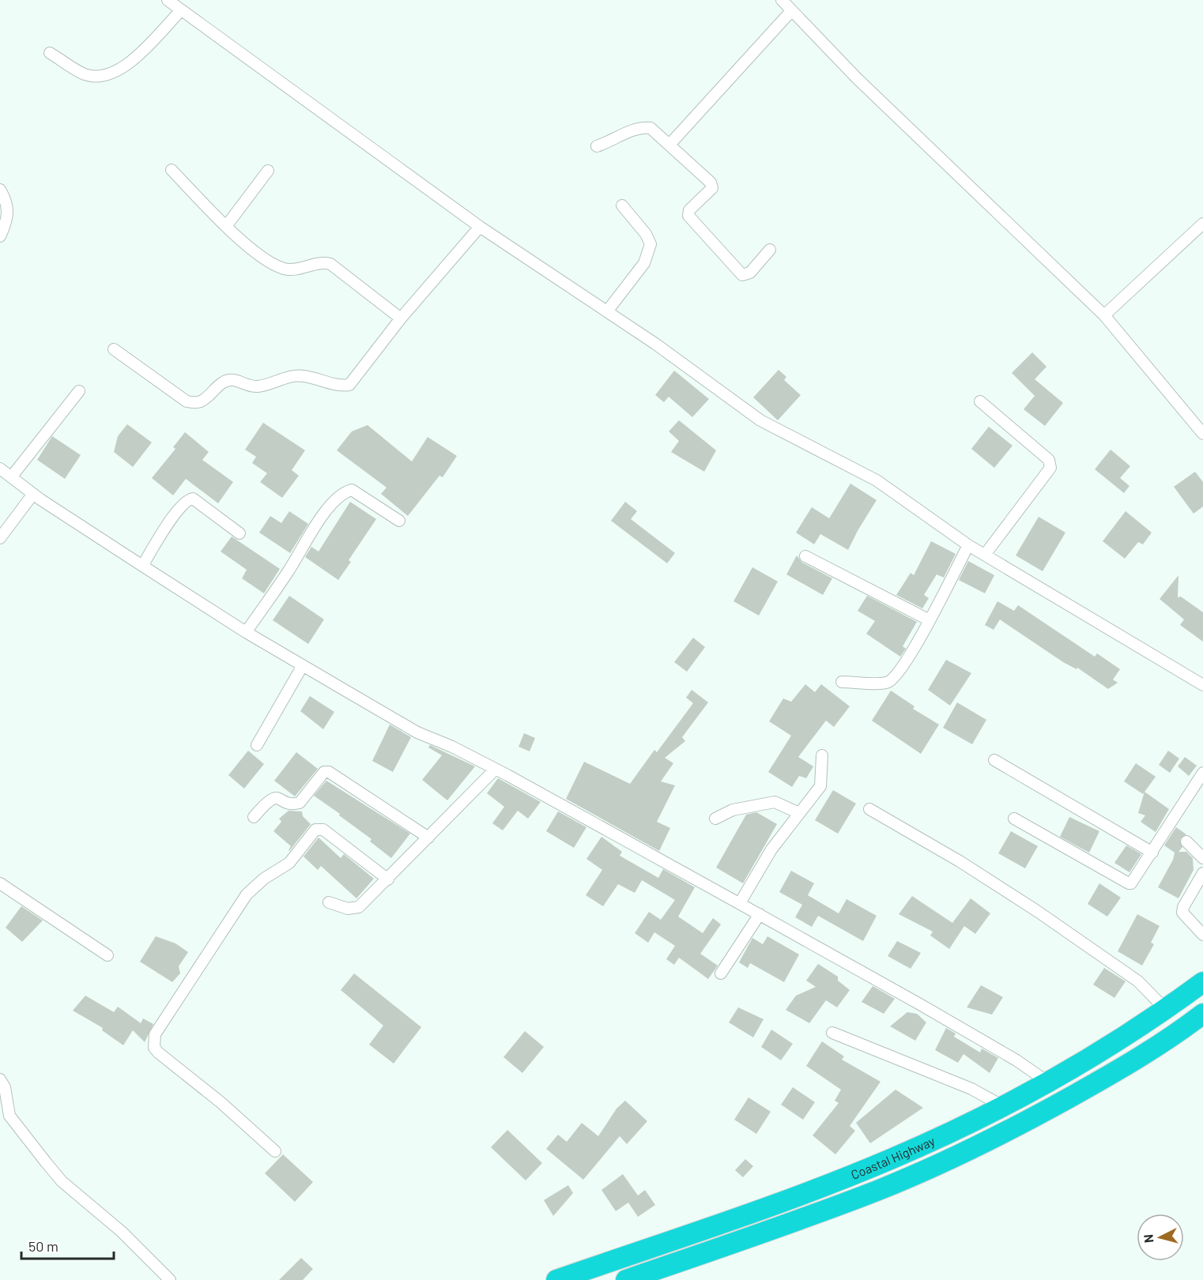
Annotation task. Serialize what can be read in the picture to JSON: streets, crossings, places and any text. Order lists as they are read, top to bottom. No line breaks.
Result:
{"streets":{"highway":["Coastal Highway"]},"scale_bar":"50 m","north":"left"}
